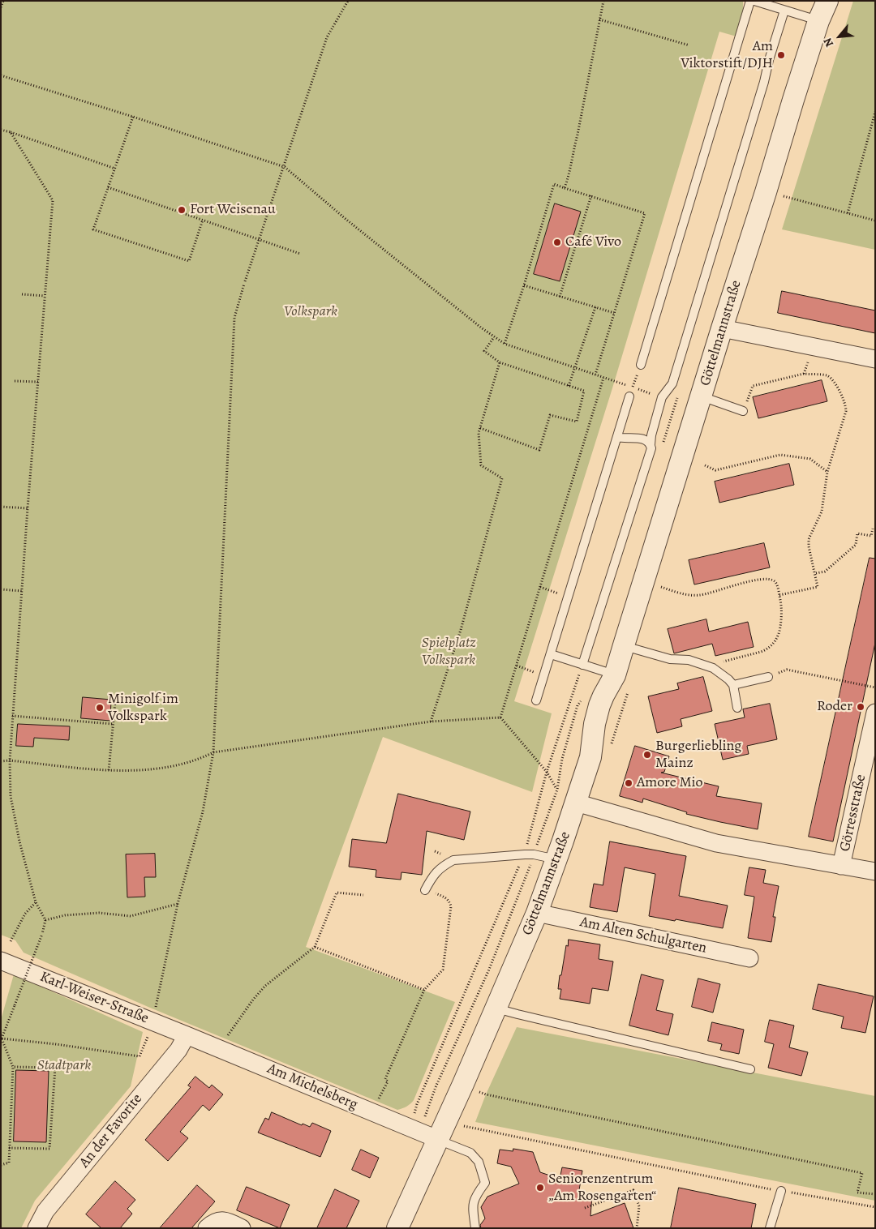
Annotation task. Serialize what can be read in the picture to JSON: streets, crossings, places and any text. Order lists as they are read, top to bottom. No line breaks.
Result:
{"streets":{"street":["Göttelmannstraße","Görresstraße","Am Alten Schulgarten","Karl-Weiser-Straße","Am Michelsberg","An der Favorite"]},"crossings":[["Göttelmannstraße","Am Alten Schulgarten"],["Göttelmannstraße","Am Michelsberg"],["Karl-Weiser-Straße","Am Michelsberg"],["Karl-Weiser-Straße","An der Favorite"],["Am Michelsberg","An der Favorite"]],"parks":["Volkspark","Spielplatz Volkspark","Stadtpark"],"places":["Am Viktorstift/DJH","Fort Weisenau","Café Vivo","Roder","Minigolf im Volkspark","Burgerliebling Mainz","Amore Mio","Seniorenzentrum „Am Rosengarten“"],"north":"bottom left"}
